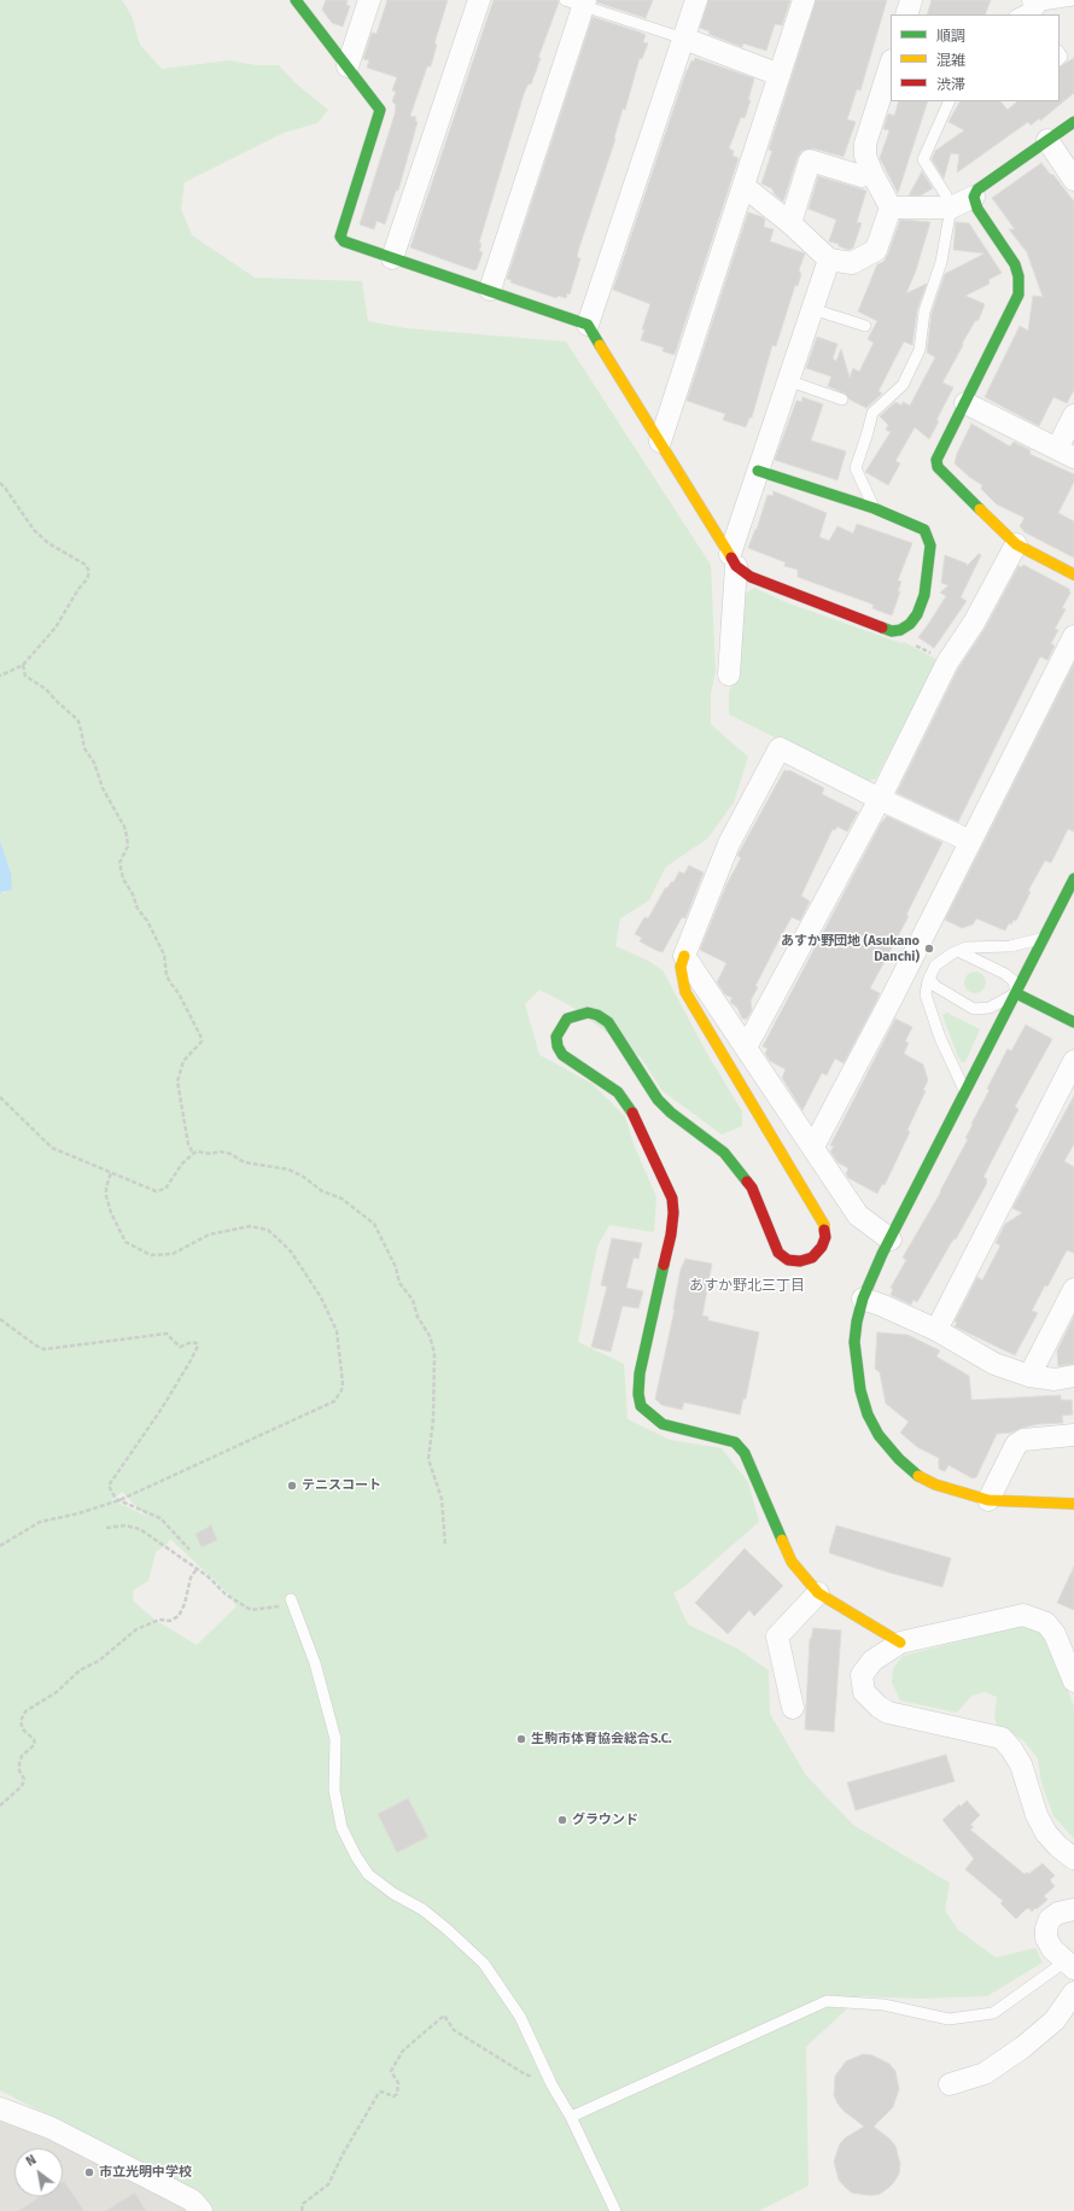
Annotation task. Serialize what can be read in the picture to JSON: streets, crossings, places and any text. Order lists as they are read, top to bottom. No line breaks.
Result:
{"districts":["あすか野北三丁目"],"places":["あすか野団地 (Asukano Danchi)","テニスコート","生駒市体育協会総合S.C.","グラウンド","市立光明中学校"],"legend":["順調","混雑","渋滞"],"north":"top left"}
